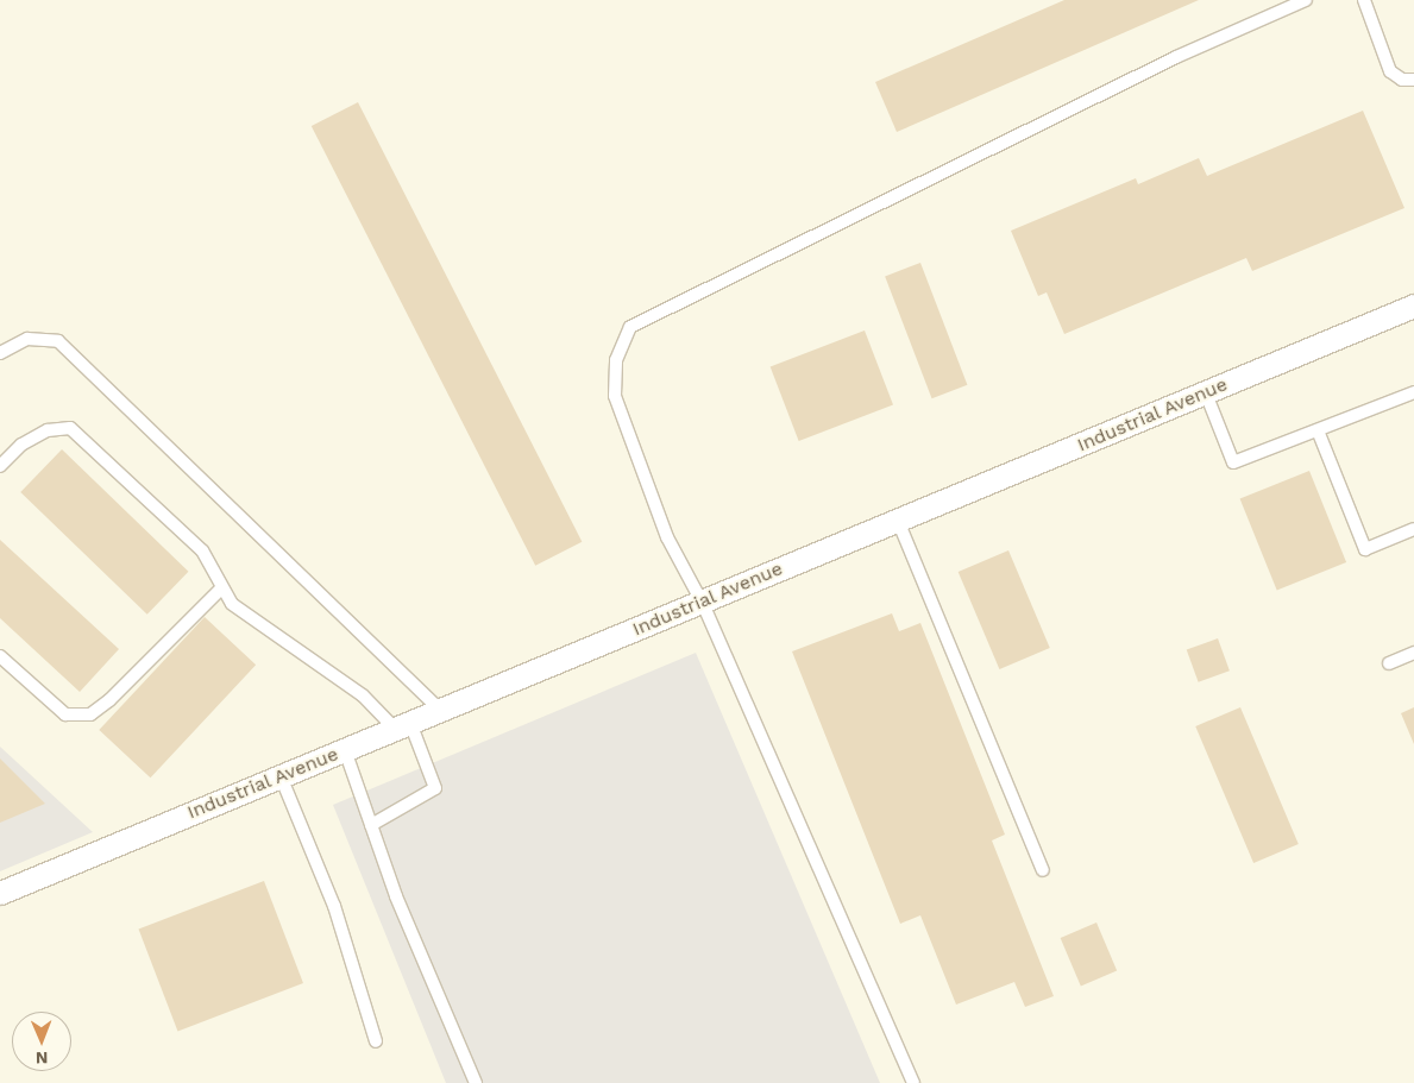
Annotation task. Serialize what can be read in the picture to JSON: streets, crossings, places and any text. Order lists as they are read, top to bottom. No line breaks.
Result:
{"streets":{"street":["Industrial Avenue"]},"north":"bottom"}
